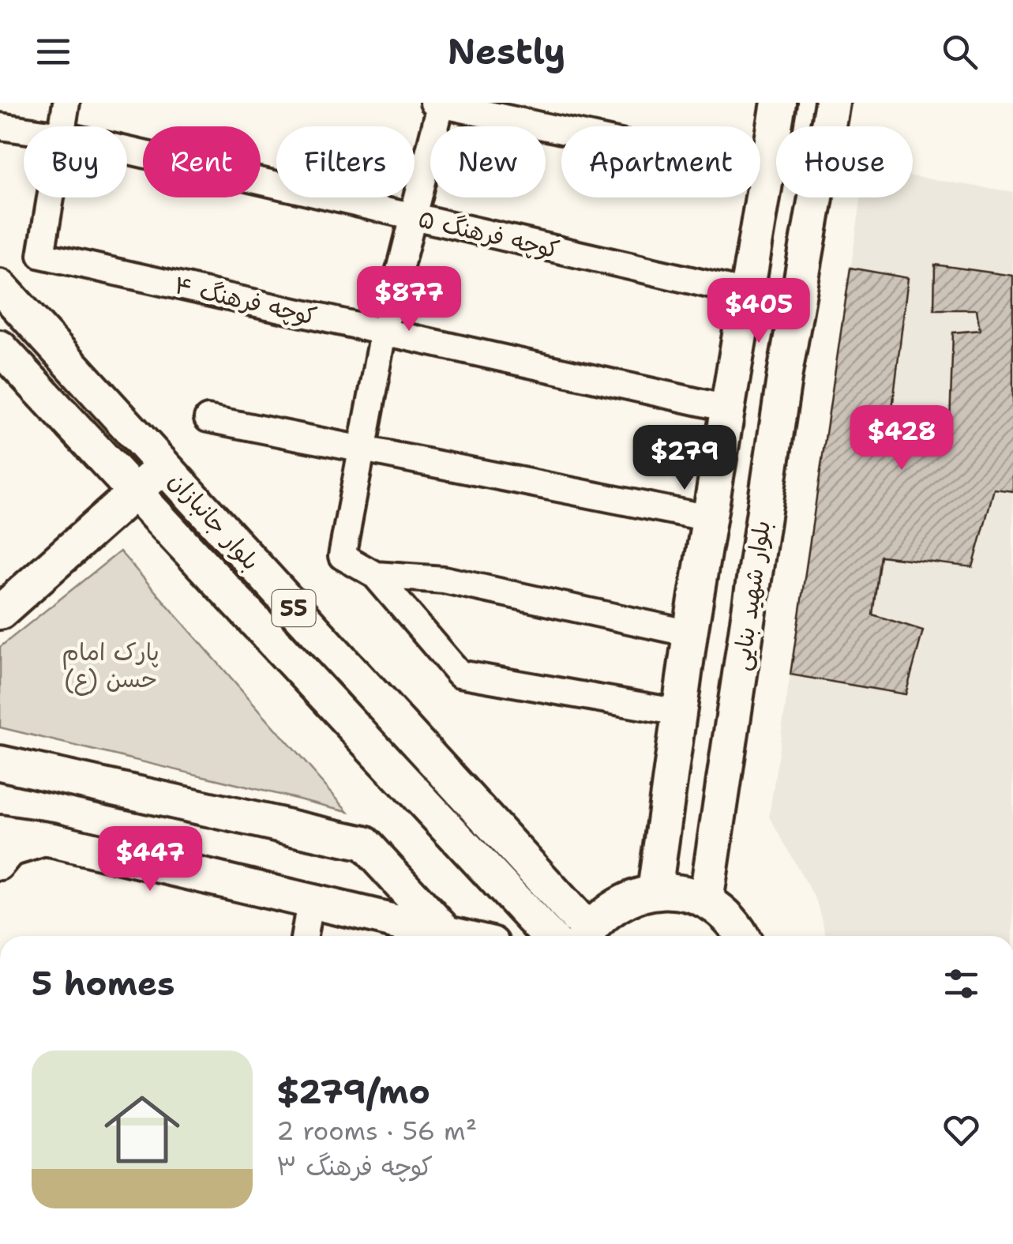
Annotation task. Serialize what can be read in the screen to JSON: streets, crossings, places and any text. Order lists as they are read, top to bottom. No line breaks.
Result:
{"streets":{"main road":["بلوار جانبازان","بلوار شهید بنایی","55"],"street":["کوچه فرهنگ ۵","کوچه فرهنگ ۴"]},"crossings":[["بلوار شهید بنایی","55"]],"parks":["پارک امام حسن (ع)"],"page":{"header":"Nestly","chip":["Buy","Rent","Filters","New","Apartment","House"],"price":["$877","$405","$428","$279","$447"],"heading":"5 homes","list":[{"name":"$279/mo","note":"2 rooms · 56 m² · کوچه فرهنگ ۳"}]}}
